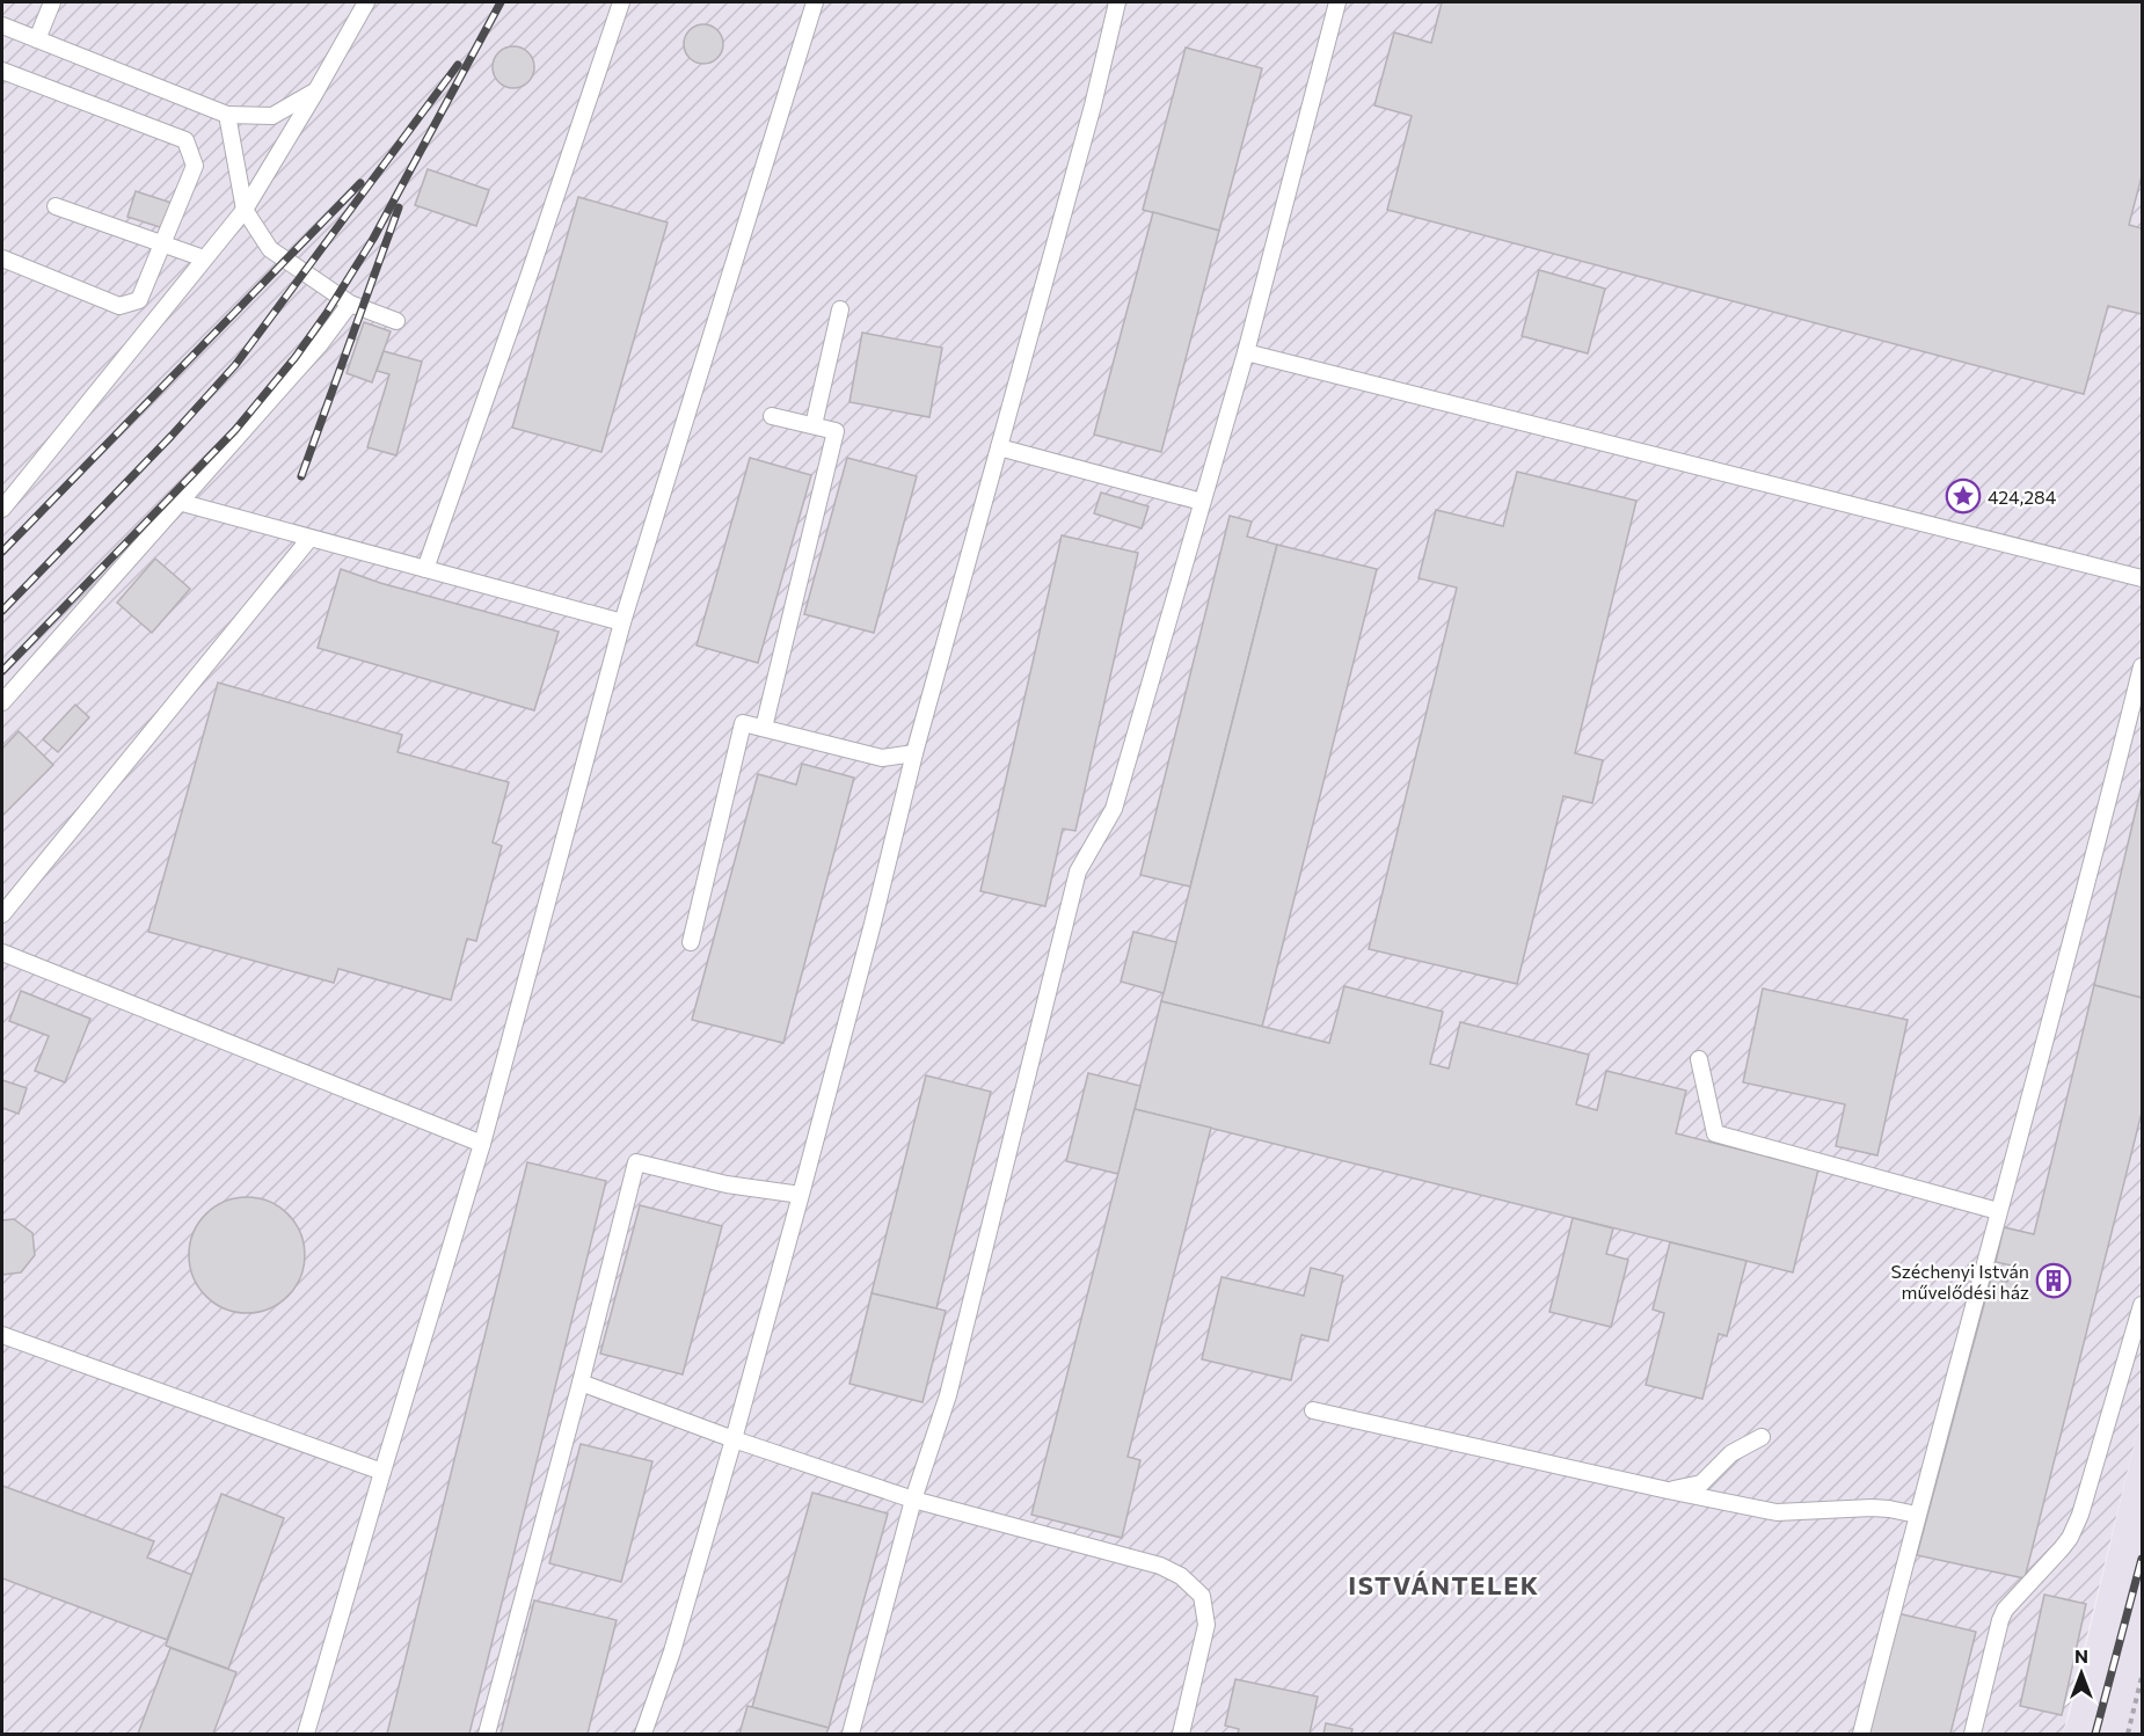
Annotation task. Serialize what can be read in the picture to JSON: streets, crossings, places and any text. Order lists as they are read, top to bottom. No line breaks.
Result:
{"districts":["ISTVÁNTELEK"],"places":{"place":["424,284"],"building":["Széchenyi István művelődési ház"]},"north":"top"}
